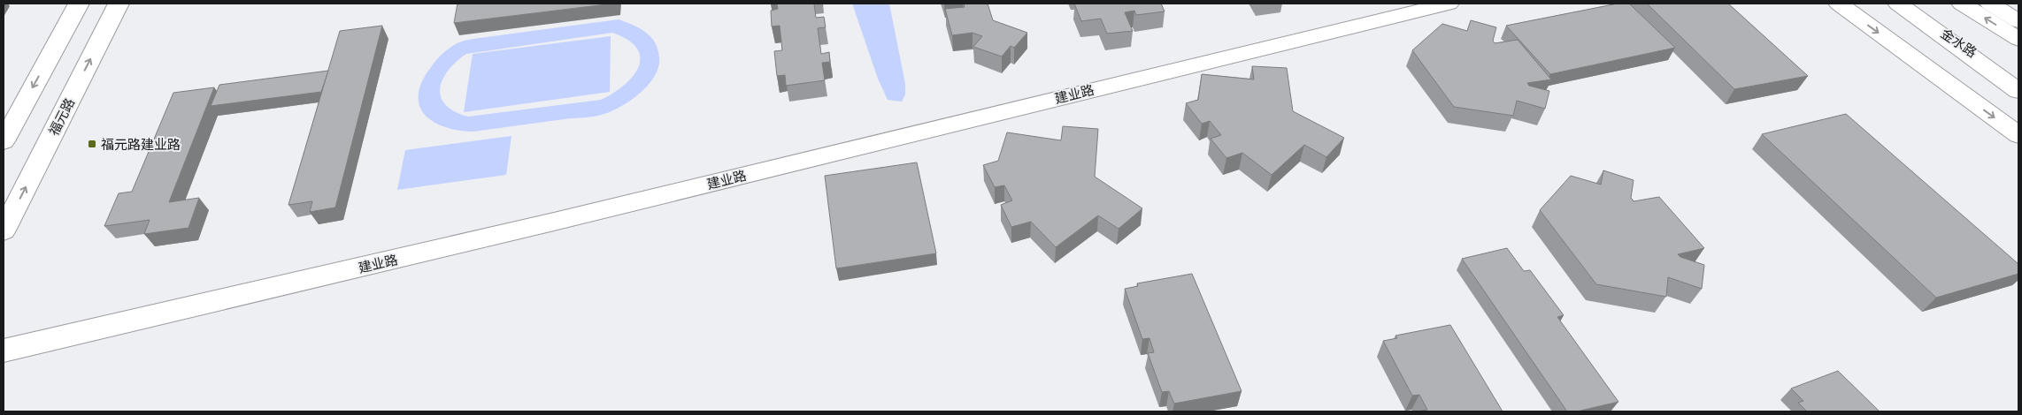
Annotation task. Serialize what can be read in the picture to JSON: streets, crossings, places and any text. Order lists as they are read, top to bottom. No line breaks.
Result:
{"streets":{"main road":["金水路","建业路","福元路"]},"places":{"transit":["福元路建业路"]}}
